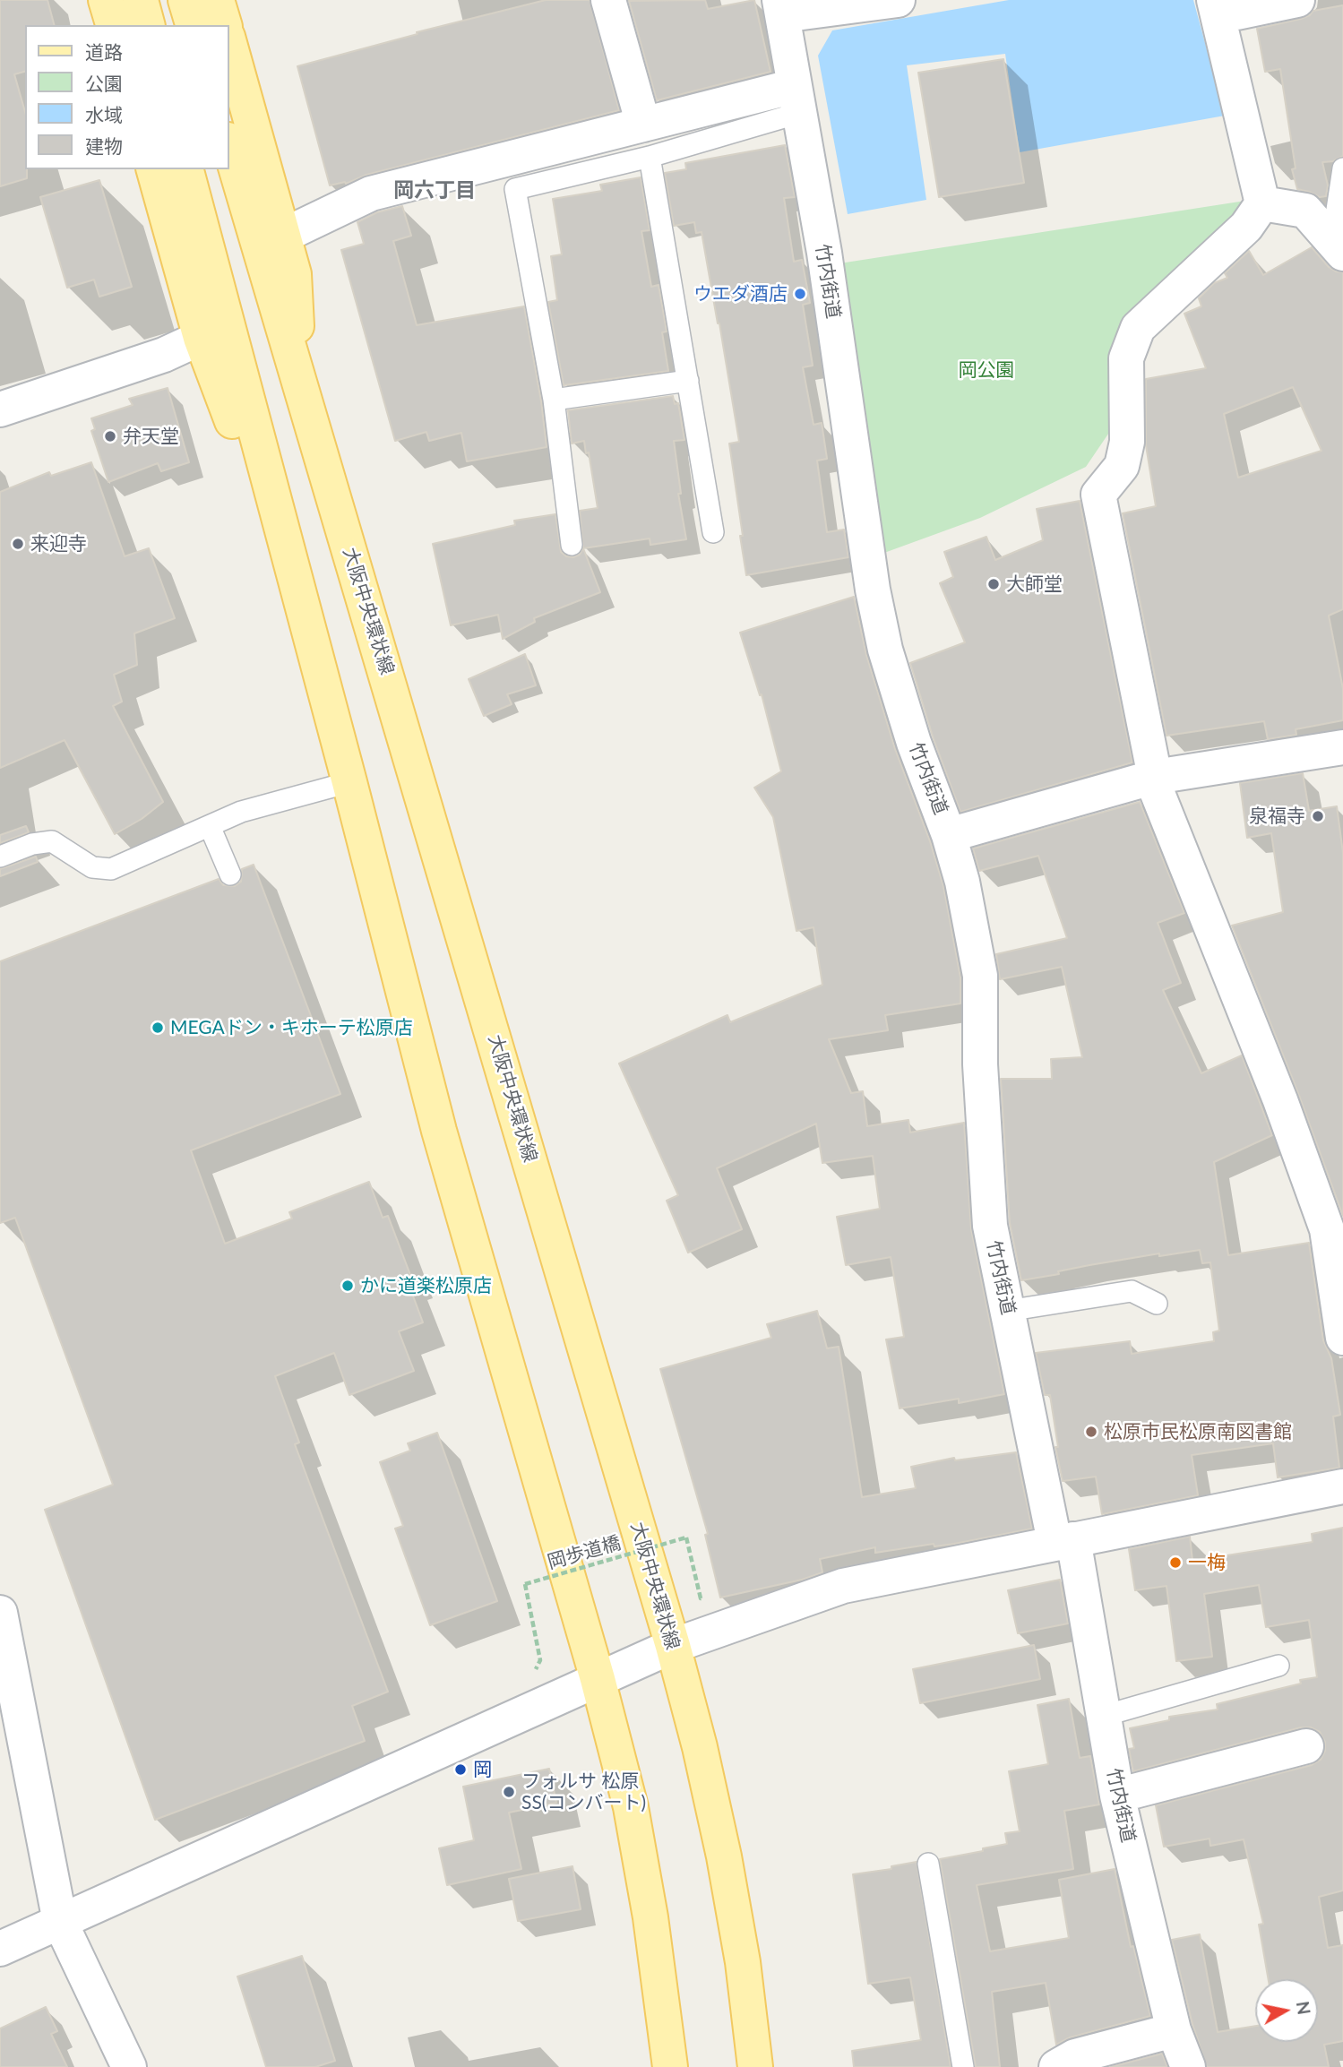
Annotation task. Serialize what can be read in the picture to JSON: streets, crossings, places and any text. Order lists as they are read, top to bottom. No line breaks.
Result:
{"streets":{"main road":["大阪中央環状線"],"street":["竹内街道"],"path":["岡歩道橋"]},"districts":["岡六丁目"],"parks":["岡公園"],"places":["ウエダ酒店","弁天堂","来迎寺","大師堂","泉福寺","MEGAドン・キホーテ松原店","かに道楽松原店","松原市民松原南図書館","一梅","岡","フォルサ 松原 SS(コンバート)"],"legend":["道路","公園","水域","建物"],"north":"right"}
